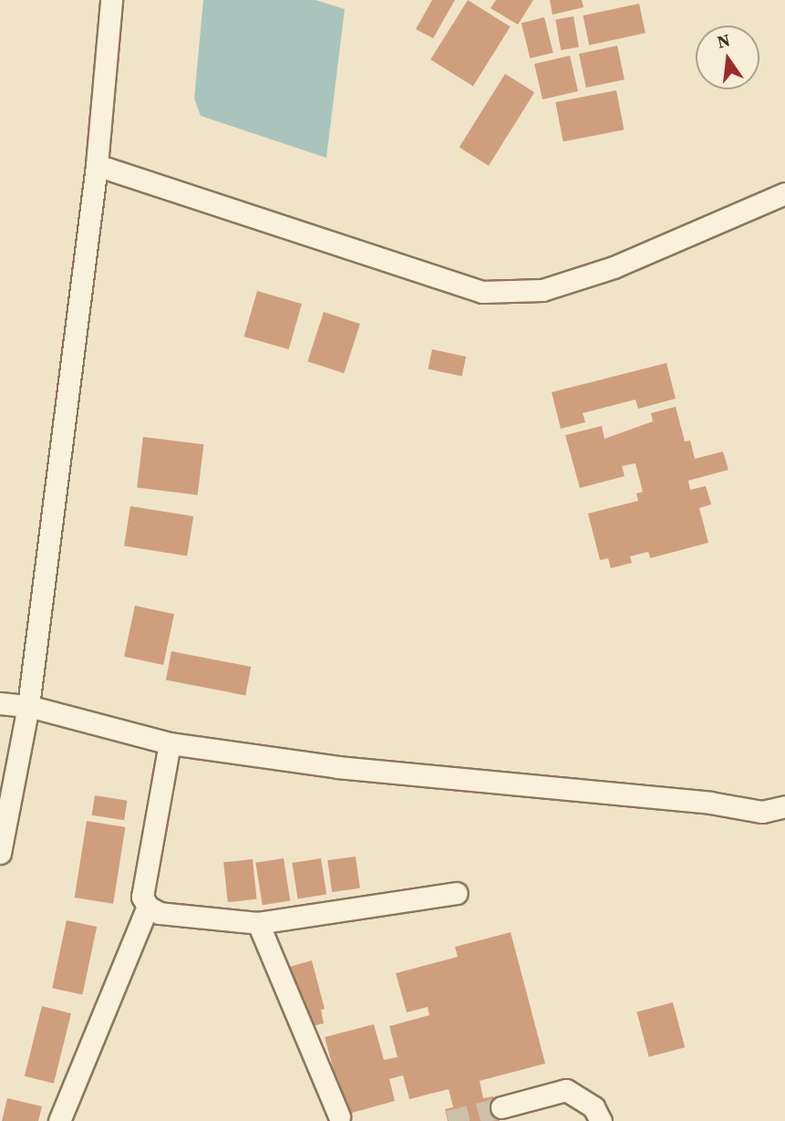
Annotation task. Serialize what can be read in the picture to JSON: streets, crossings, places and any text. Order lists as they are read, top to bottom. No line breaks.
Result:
{"north":"top"}
